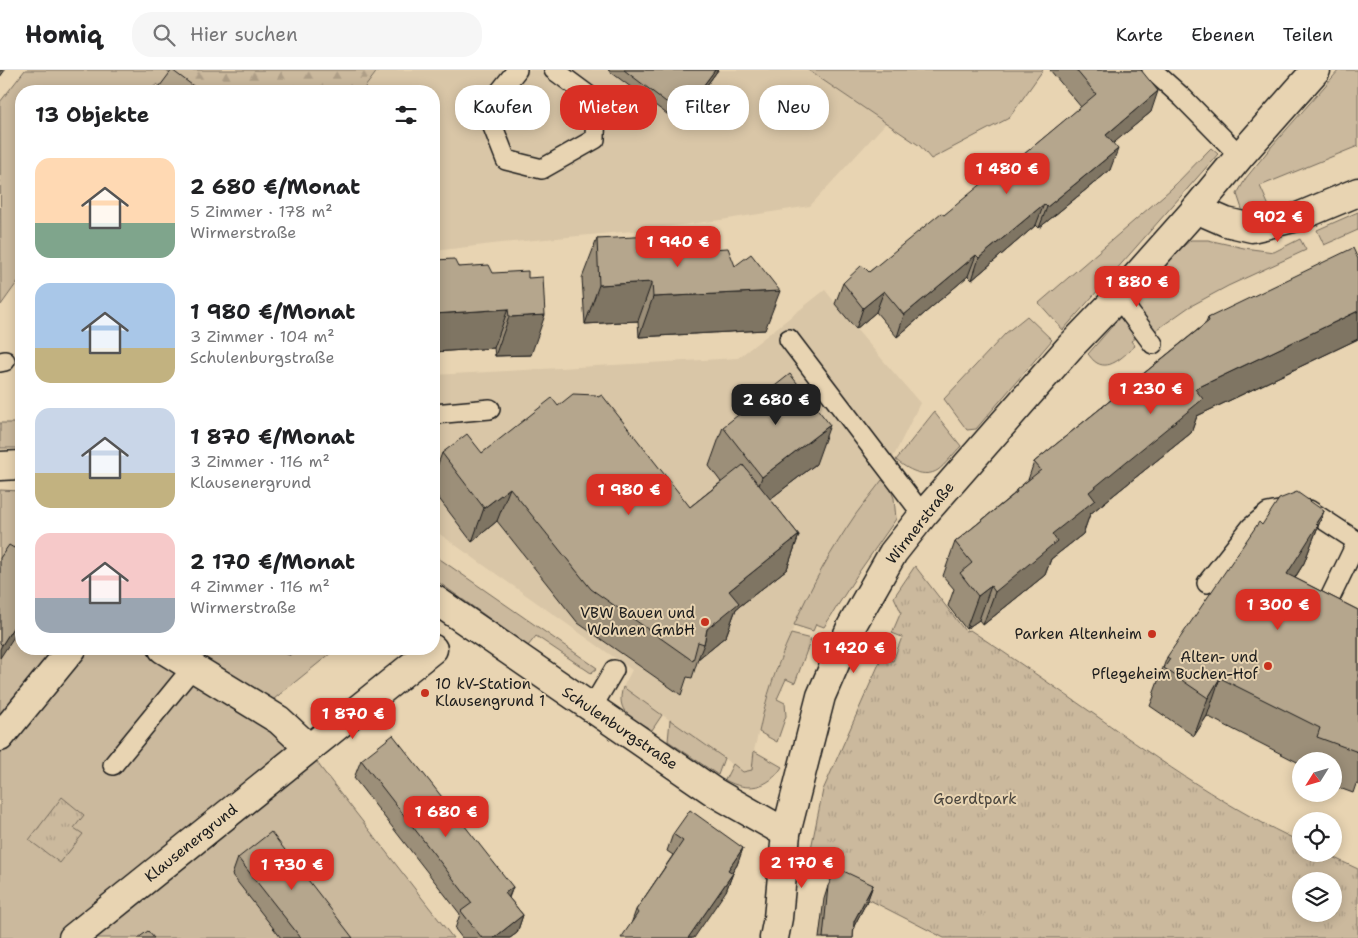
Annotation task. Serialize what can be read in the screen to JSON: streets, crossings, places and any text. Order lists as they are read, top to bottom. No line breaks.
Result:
{"streets":{"street":["Wirmerstraße","Schulenburgstraße","Klausenergrund"]},"crossings":[["Wirmerstraße","Schulenburgstraße"],["Schulenburgstraße","Klausenergrund"]],"parks":["Goerdtpark"],"places":["VBW Bauen und Wohnen GmbH","Parken Altenheim","Alten- und Pflegeheim Buchen-Hof","10 kV-Station Klausengrund 1"],"north":"bottom left","page":{"header":"Homiq","search":"Hier suchen","nav":["Karte","Ebenen","Teilen"],"chip":["Kaufen","Mieten","Filter","Neu"],"heading":"13 Objekte","list":[{"name":"2 680 €/Monat","note":"5 Zimmer · 178 m² · Wirmerstraße"},{"name":"1 980 €/Monat","note":"3 Zimmer · 104 m² · Schulenburgstraße"},{"name":"1 870 €/Monat","note":"3 Zimmer · 116 m² · Klausenergrund"},{"name":"2 170 €/Monat","note":"4 Zimmer · 116 m² · Wirmerstraße"}],"price":["1 480 €","902 €","1 940 €","1 880 €","1 230 €","2 680 €","1 980 €","1 300 €","1 420 €","1 870 €","1 680 €","2 170 €","1 730 €"]}}
